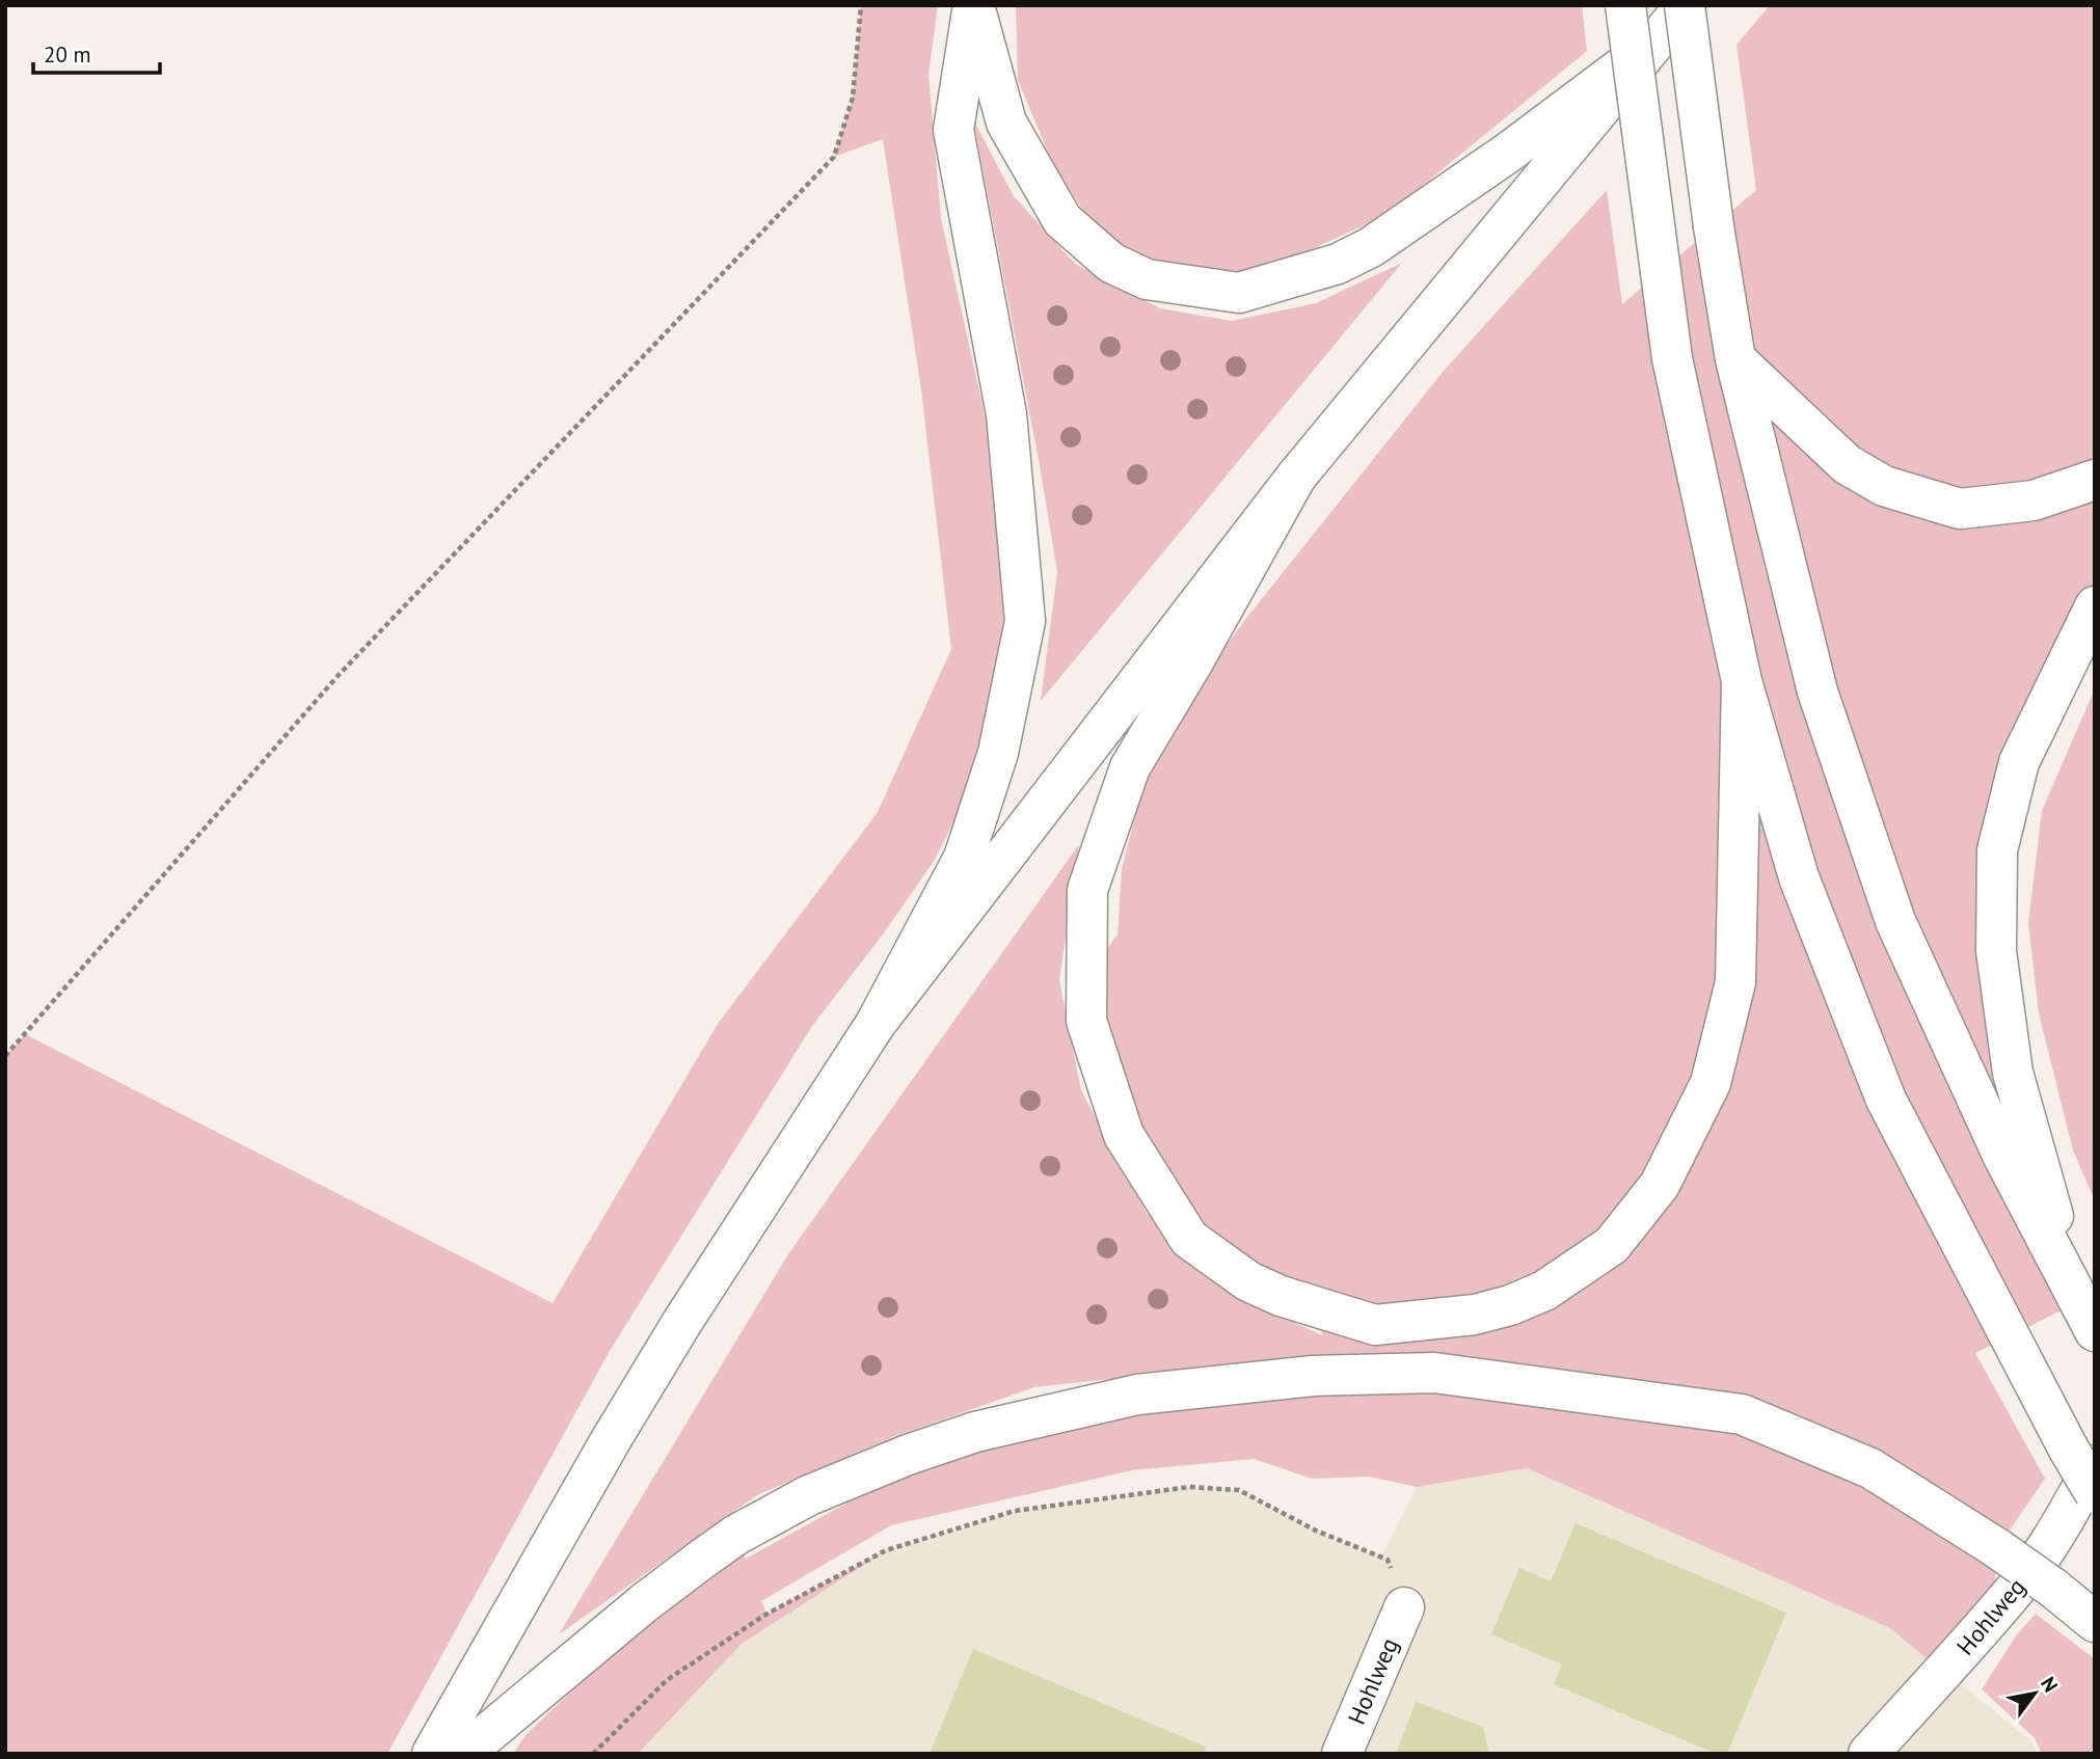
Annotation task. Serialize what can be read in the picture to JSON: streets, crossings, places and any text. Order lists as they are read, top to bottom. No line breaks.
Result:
{"streets":{"main road":["Hohlweg"]},"scale_bar":"20 m","north":"top right"}
